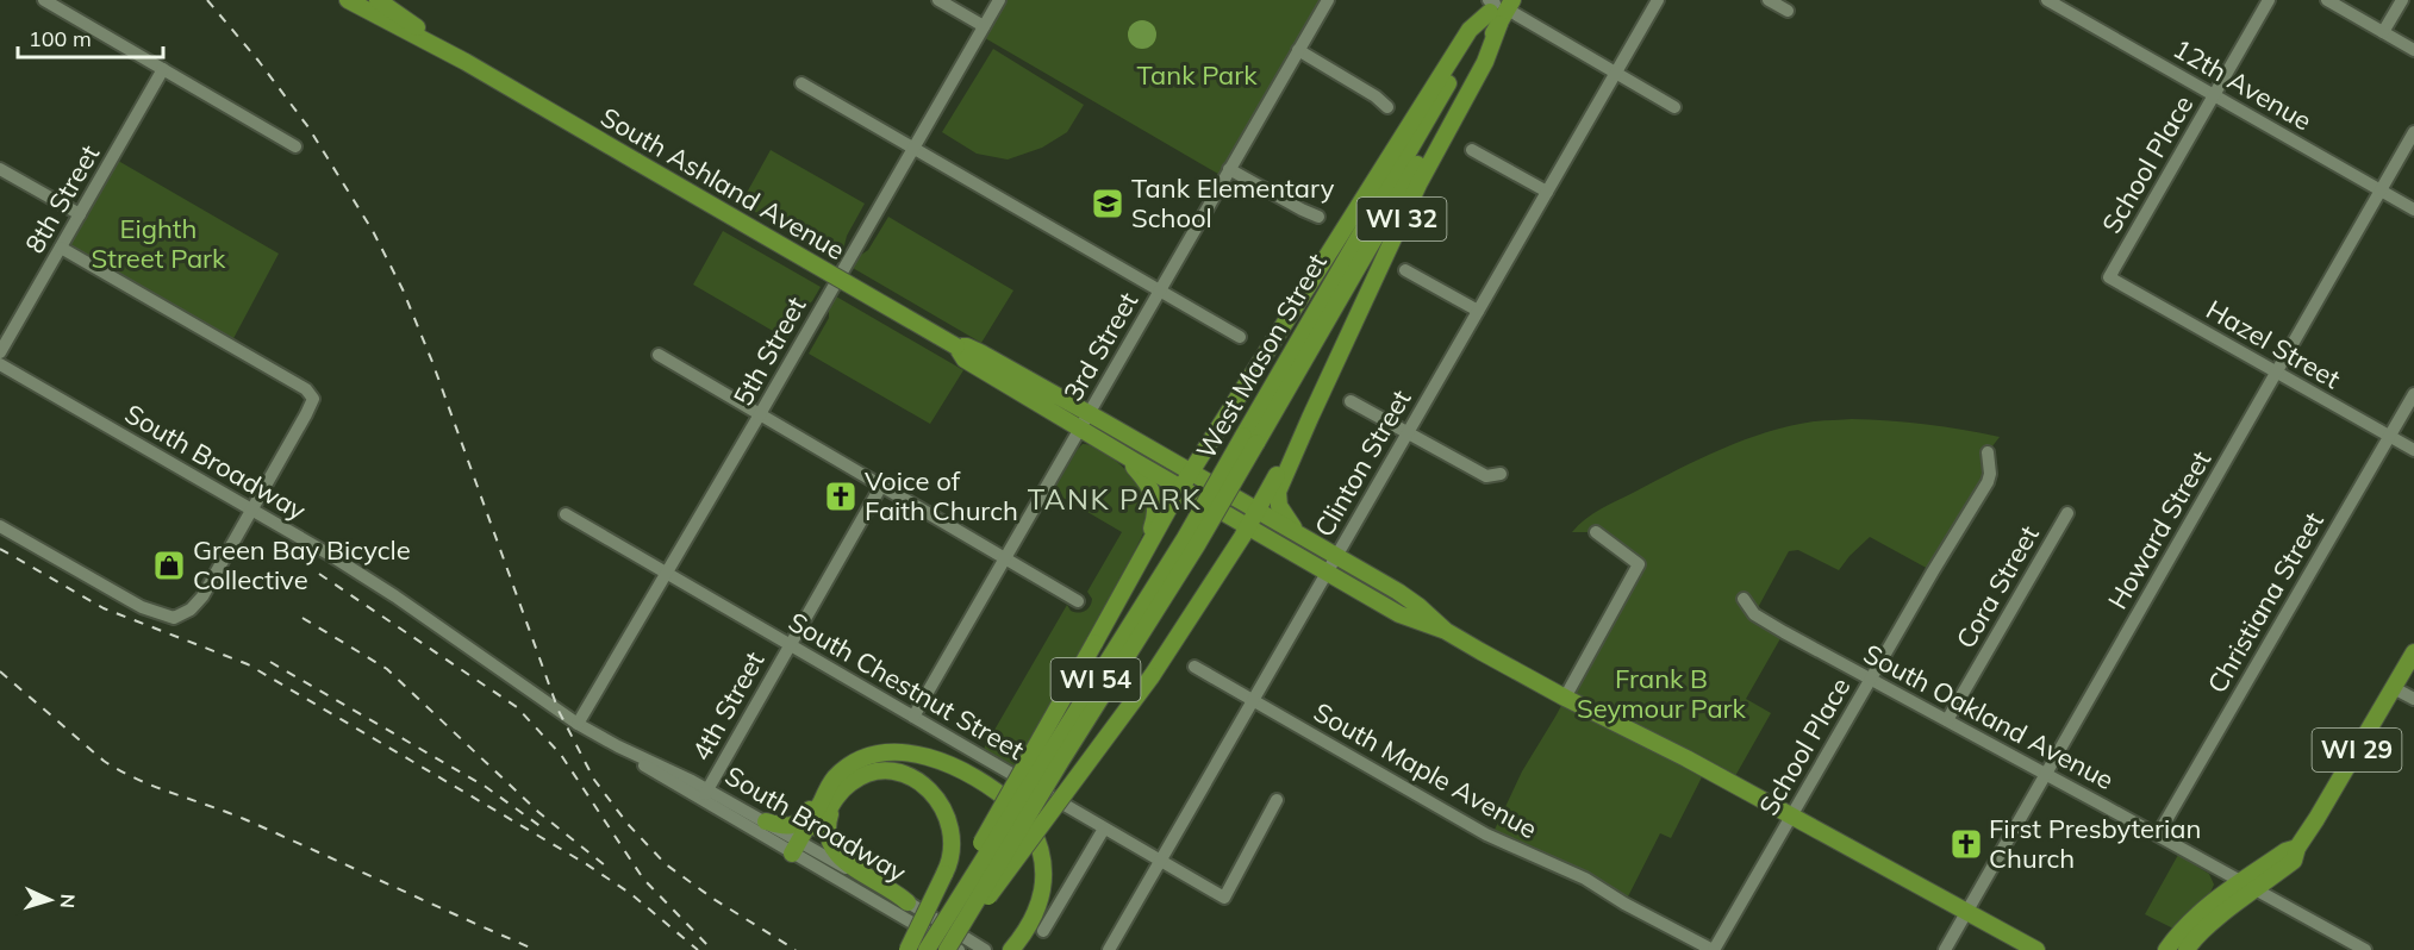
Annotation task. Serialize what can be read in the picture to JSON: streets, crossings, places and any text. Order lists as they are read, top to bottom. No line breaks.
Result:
{"streets":{"main road":["South Ashland Avenue","WI 32","West Mason Street","WI 54","WI 29"],"street":["12th Avenue","School Place","8th Street","Hazel Street","3rd Street","5th Street","South Broadway","Clinton Street","Howard Street","Cora Street","Christiana Street","South Chestnut Street","4th Street","South Oakland Avenue","South Maple Avenue"]},"crossings":[["12th Avenue","School Place"],["12th Avenue","Howard Street"],["School Place","South Ashland Avenue"],["School Place","Hazel Street"],["School Place","South Oakland Avenue"],["School Place","South Maple Avenue"],["South Ashland Avenue","WI 32"],["South Ashland Avenue","3rd Street"],["South Ashland Avenue","Clinton Street"],["South Ashland Avenue","Howard Street"],["WI 32","West Mason Street"],["Hazel Street","Howard Street"],["Hazel Street","Christiana Street"],["3rd Street","South Chestnut Street"],["5th Street","South Broadway"],["5th Street","South Chestnut Street"],["South Broadway","4th Street"],["Clinton Street","South Chestnut Street"],["Clinton Street","South Maple Avenue"],["Howard Street","South Oakland Avenue"],["Cora Street","South Oakland Avenue"],["Christiana Street","South Oakland Avenue"],["South Chestnut Street","4th Street"],["South Oakland Avenue","WI 29"]],"districts":["TANK PARK"],"parks":["Tank Park","Eighth Street Park","Frank B Seymour Park"],"places":{"school or university":["Tank Elementary School"],"church":["Voice of Faith Church","First Presbyterian Church"],"shop":["Green Bay Bicycle Collective"]},"scale_bar":"100 m","north":"right"}
